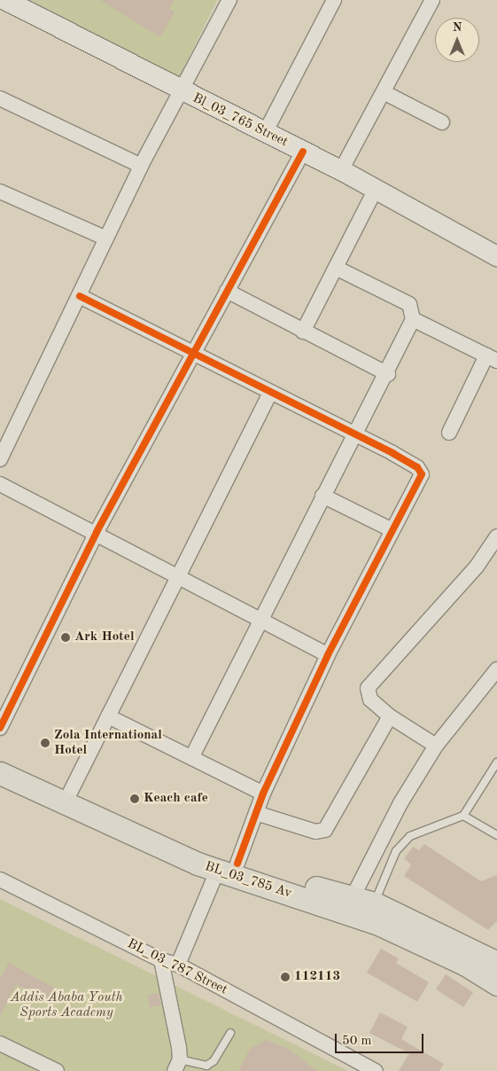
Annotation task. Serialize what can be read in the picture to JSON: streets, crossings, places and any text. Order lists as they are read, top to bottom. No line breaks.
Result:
{"streets":{"main road":["BL_03_785 Av"],"street":["Bl_03_765 Street","BL_03_787 Street"]},"parks":["Addis Ababa Youth Sports Academy"],"places":["Ark Hotel","Zola International Hotel","Keach cafe","112113"],"scale_bar":"50 m","north":"top"}
